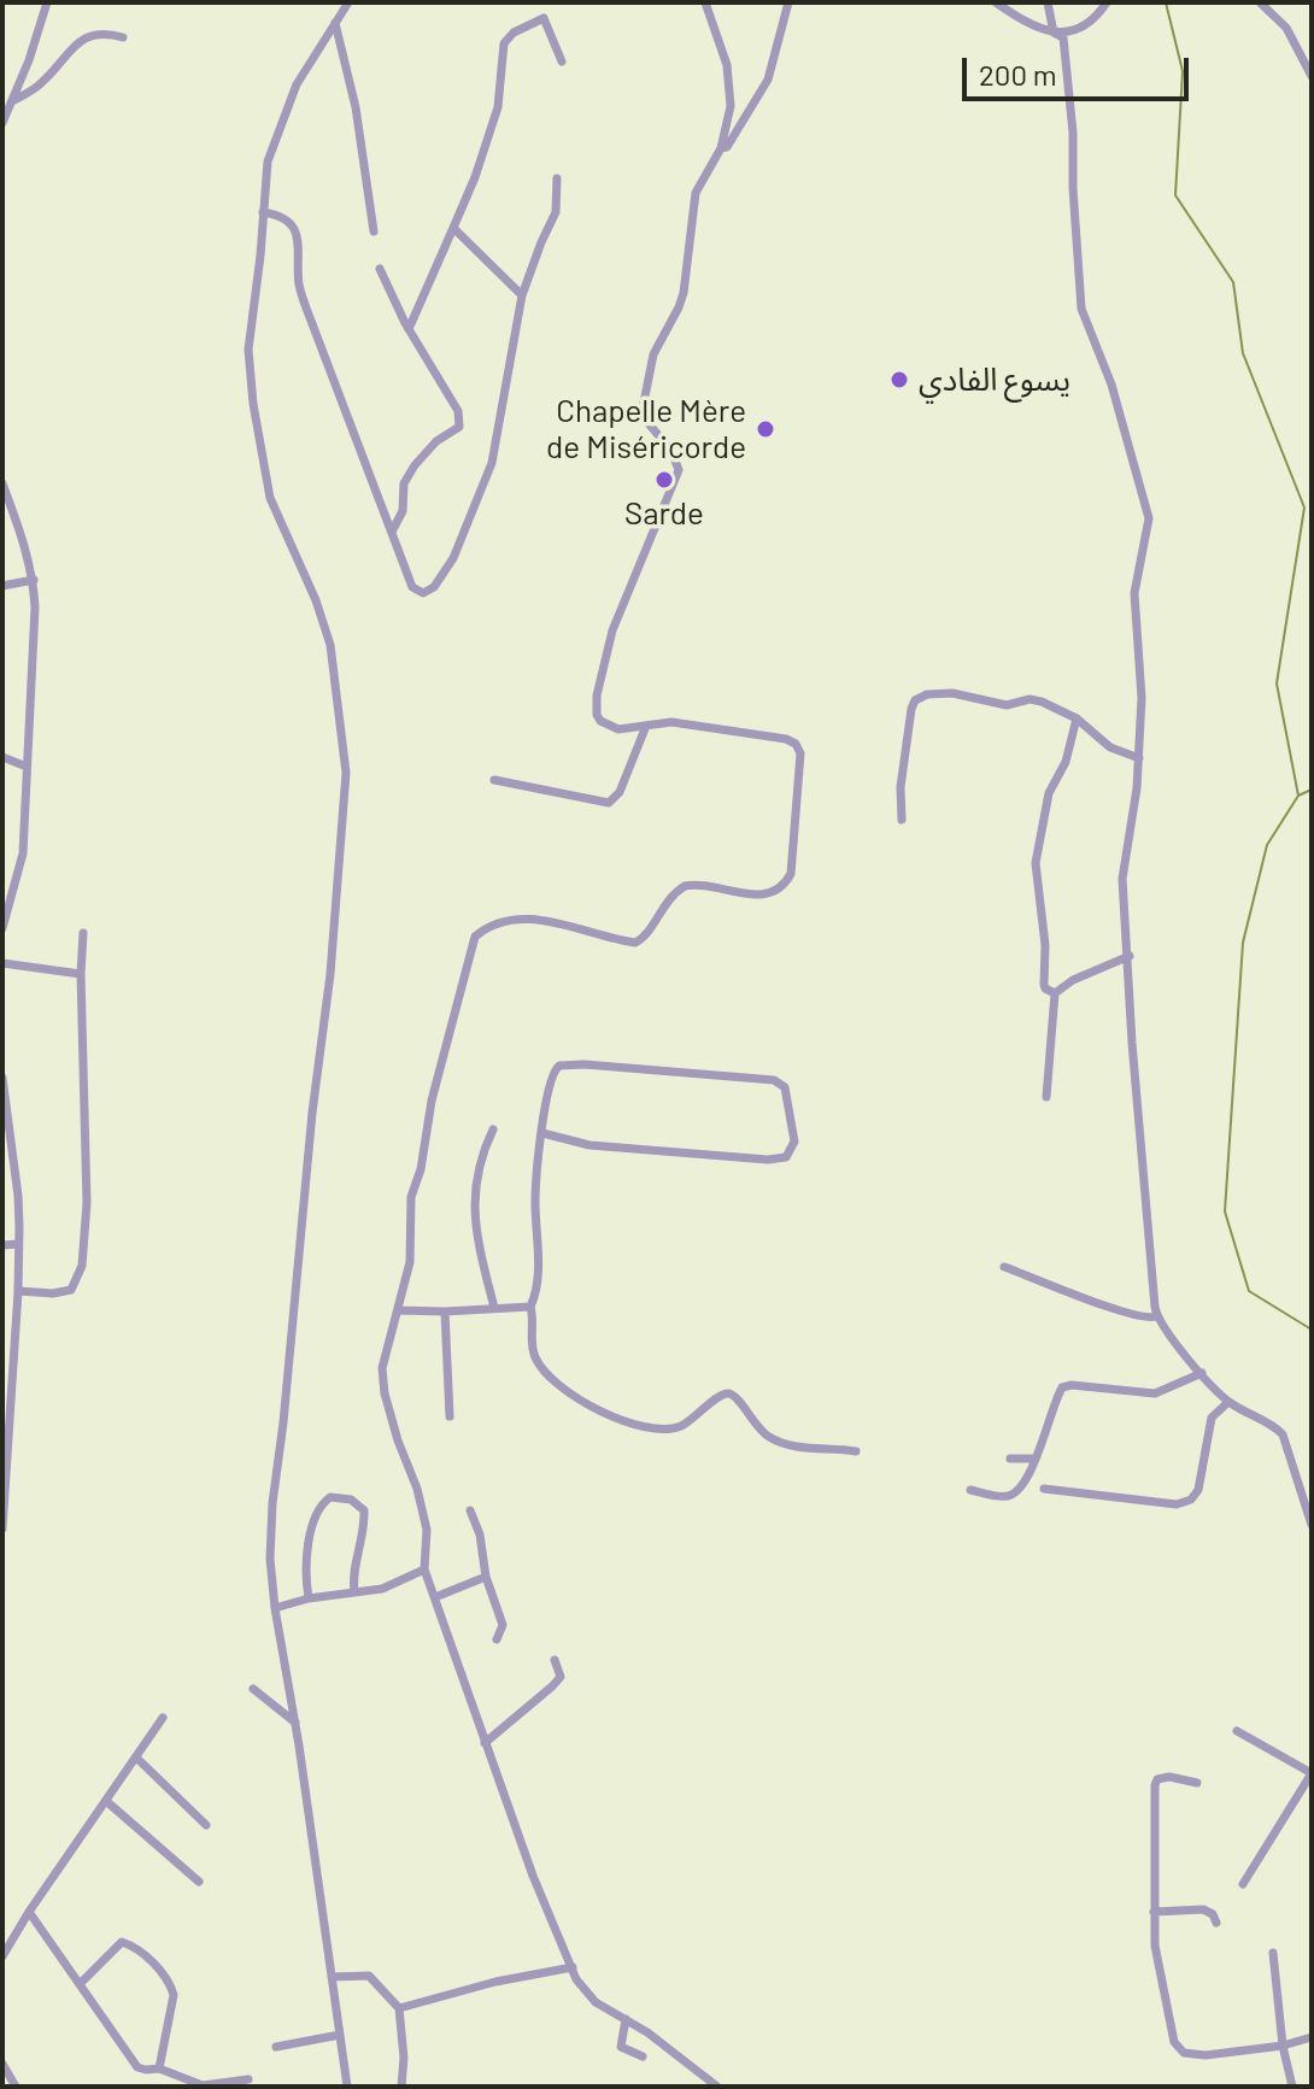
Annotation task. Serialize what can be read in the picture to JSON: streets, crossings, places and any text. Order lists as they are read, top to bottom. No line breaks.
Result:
{"places":["يسوع الفادي","Chapelle Mère de Miséricorde","Sarde"],"scale_bar":"200 m"}
